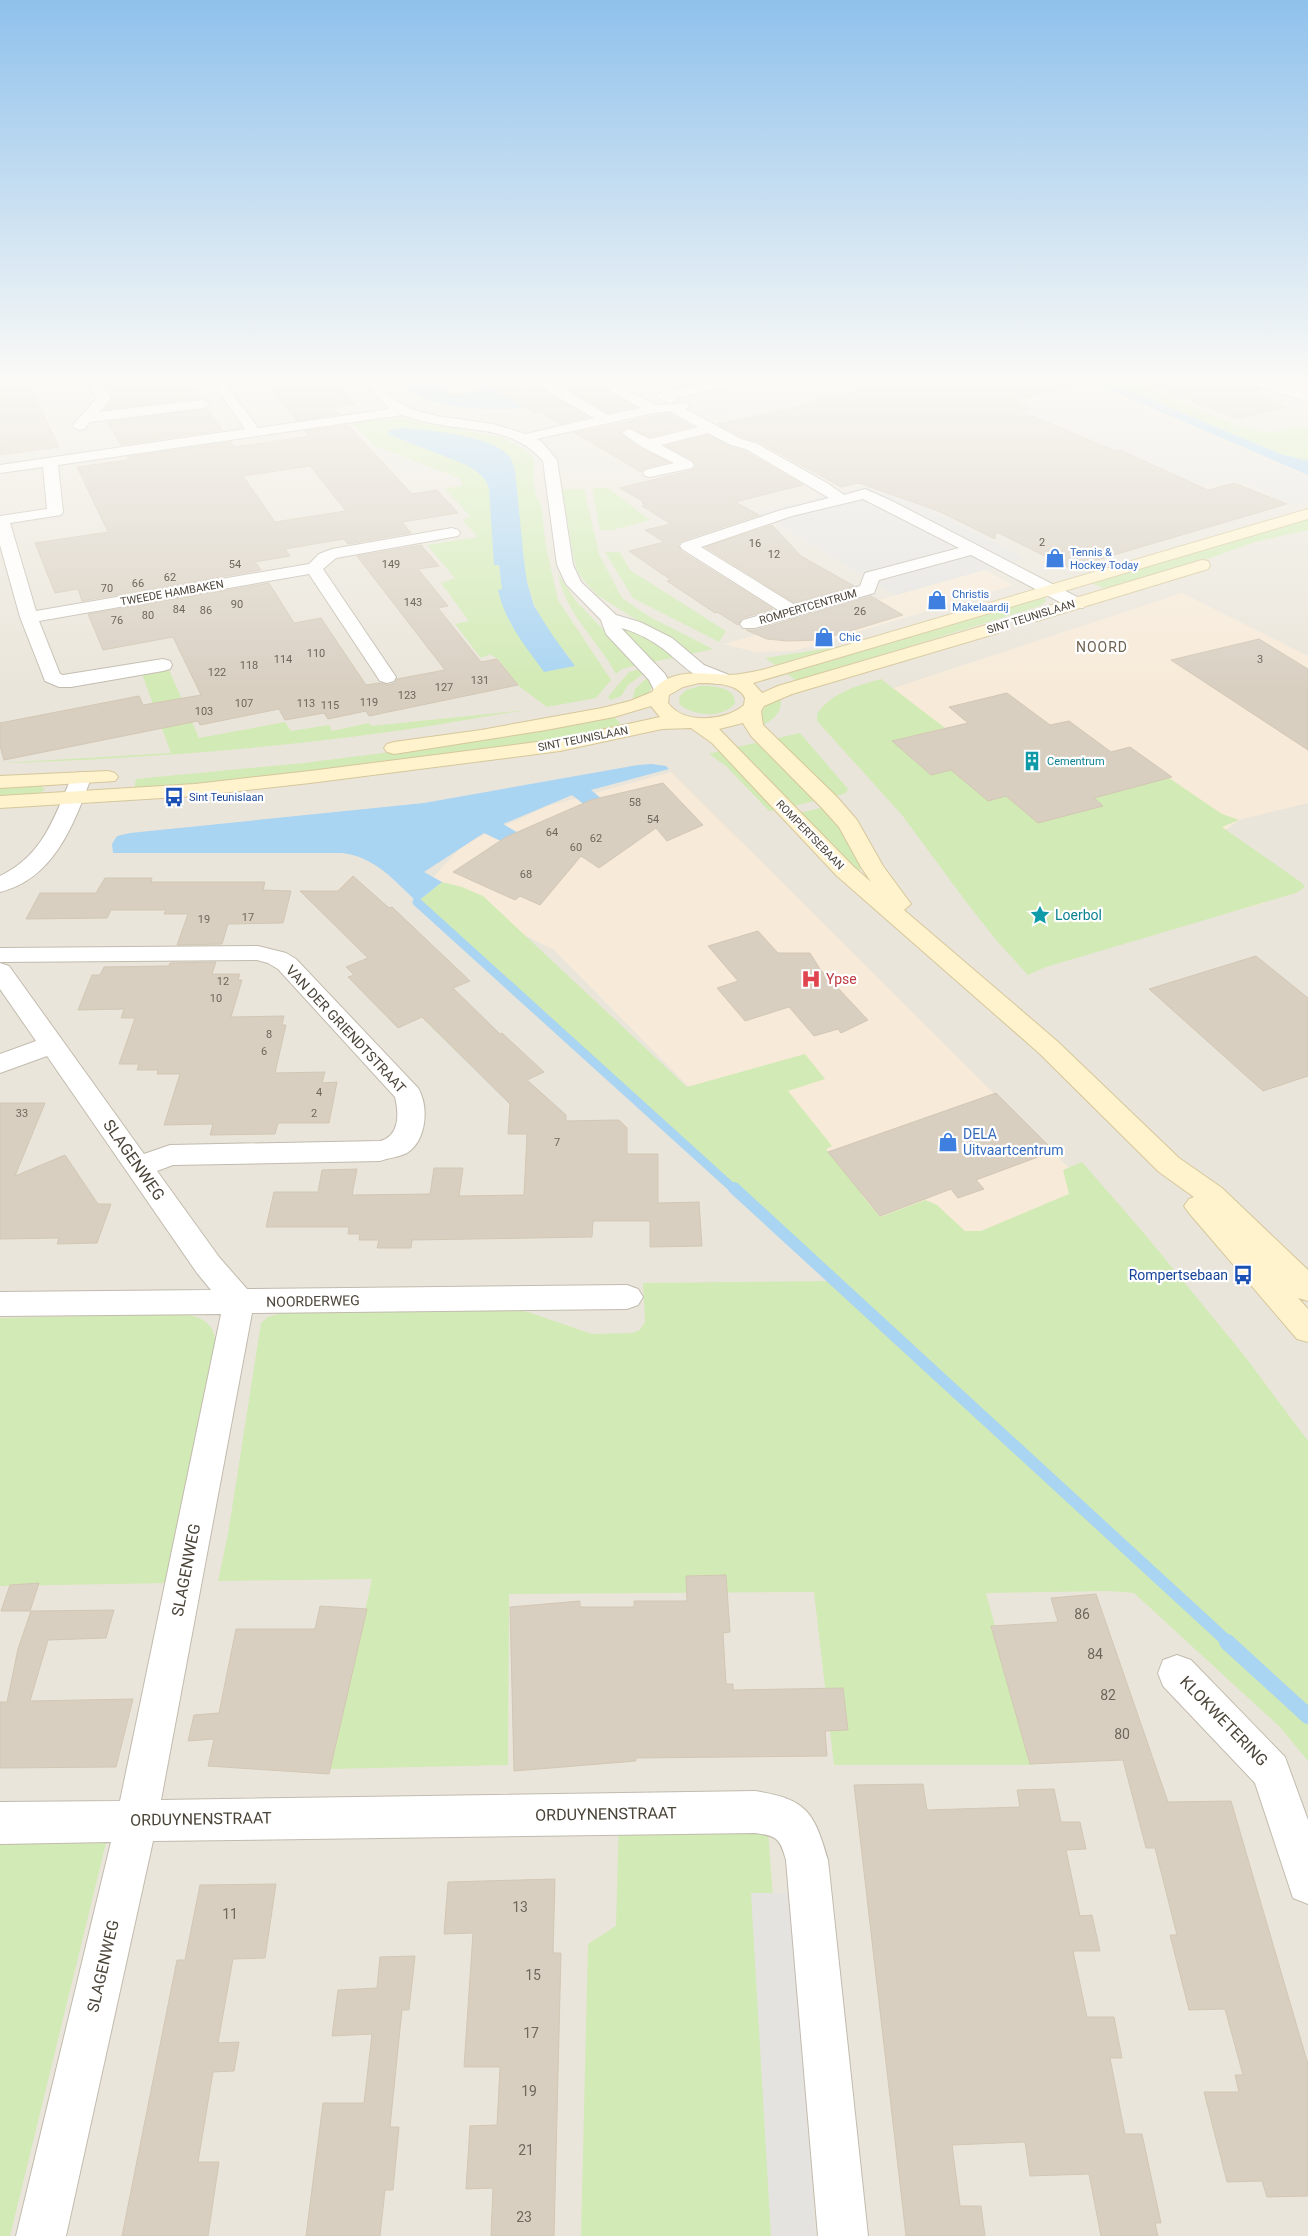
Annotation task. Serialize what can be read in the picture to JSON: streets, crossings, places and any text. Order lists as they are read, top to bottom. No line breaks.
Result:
{"streets":{"street":["TWEEDE HAMBAKEN","ROMPERTCENTRUM","SINT TEUNISLAAN","ROMPERTSEBAAN","VAN DER GRIENDTSTRAAT","SLAGENWEG","NOORDERWEG","KLOKWETERING","ORDUYNENSTRAAT"]},"crossings":[["ROMPERTCENTRUM","SINT TEUNISLAAN"],["SINT TEUNISLAAN","ROMPERTSEBAAN"],["VAN DER GRIENDTSTRAAT","SLAGENWEG"],["SLAGENWEG","NOORDERWEG"],["SLAGENWEG","ORDUYNENSTRAAT"]],"districts":["NOORD"],"places":{"shop":["Tennis & Hockey Today","Christis Makelaardij","Chic","DELA Uitvaartcentrum"],"building":["Cementrum"],"bus stop":["Sint Teunislaan","Rompertsebaan"],"place":["Loerbol"],"hospital":["Ypse"]},"house_numbers":["2","16","12","54","149","62","66","70","143","90","84","86","26","80","76","110","114","3","118","122","131","127","123","119","107","113","115","103","58","54","64","62","60","68","17","19","12","10","8","6","4","33","2","7","86","84","82","80","13","11","15","17","19","21","23"]}
